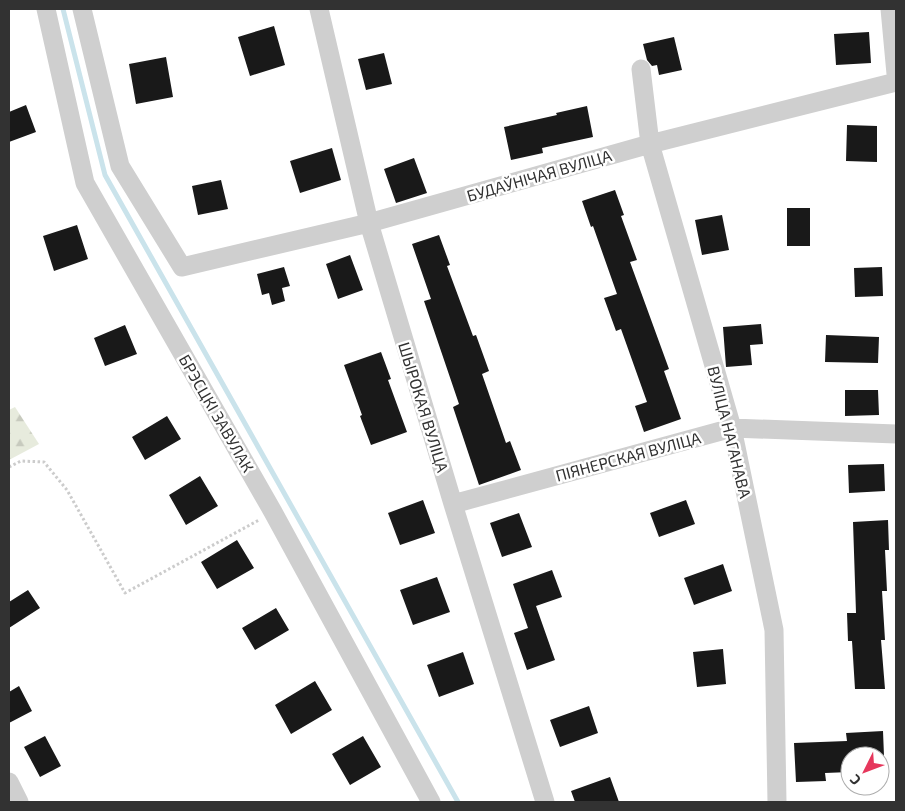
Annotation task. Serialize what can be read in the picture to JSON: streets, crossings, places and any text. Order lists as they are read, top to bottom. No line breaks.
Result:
{"streets":{"street":["БУДАЎНІЧАЯ ВУЛІЦА","ШЫРОКАЯ ВУЛІЦА","БРЭСЦКІ ЗАВУЛАК","ВУЛІЦА НАГАНАВА","ПІЯНЕРСКАЯ ВУЛІЦА"]},"crossings":[["БУДАЎНІЧАЯ ВУЛІЦА","ШЫРОКАЯ ВУЛІЦА"],["БУДАЎНІЧАЯ ВУЛІЦА","ВУЛІЦА НАГАНАВА"],["ШЫРОКАЯ ВУЛІЦА","ПІЯНЕРСКАЯ ВУЛІЦА"],["ВУЛІЦА НАГАНАВА","ПІЯНЕРСКАЯ ВУЛІЦА"]],"north":"bottom left"}
